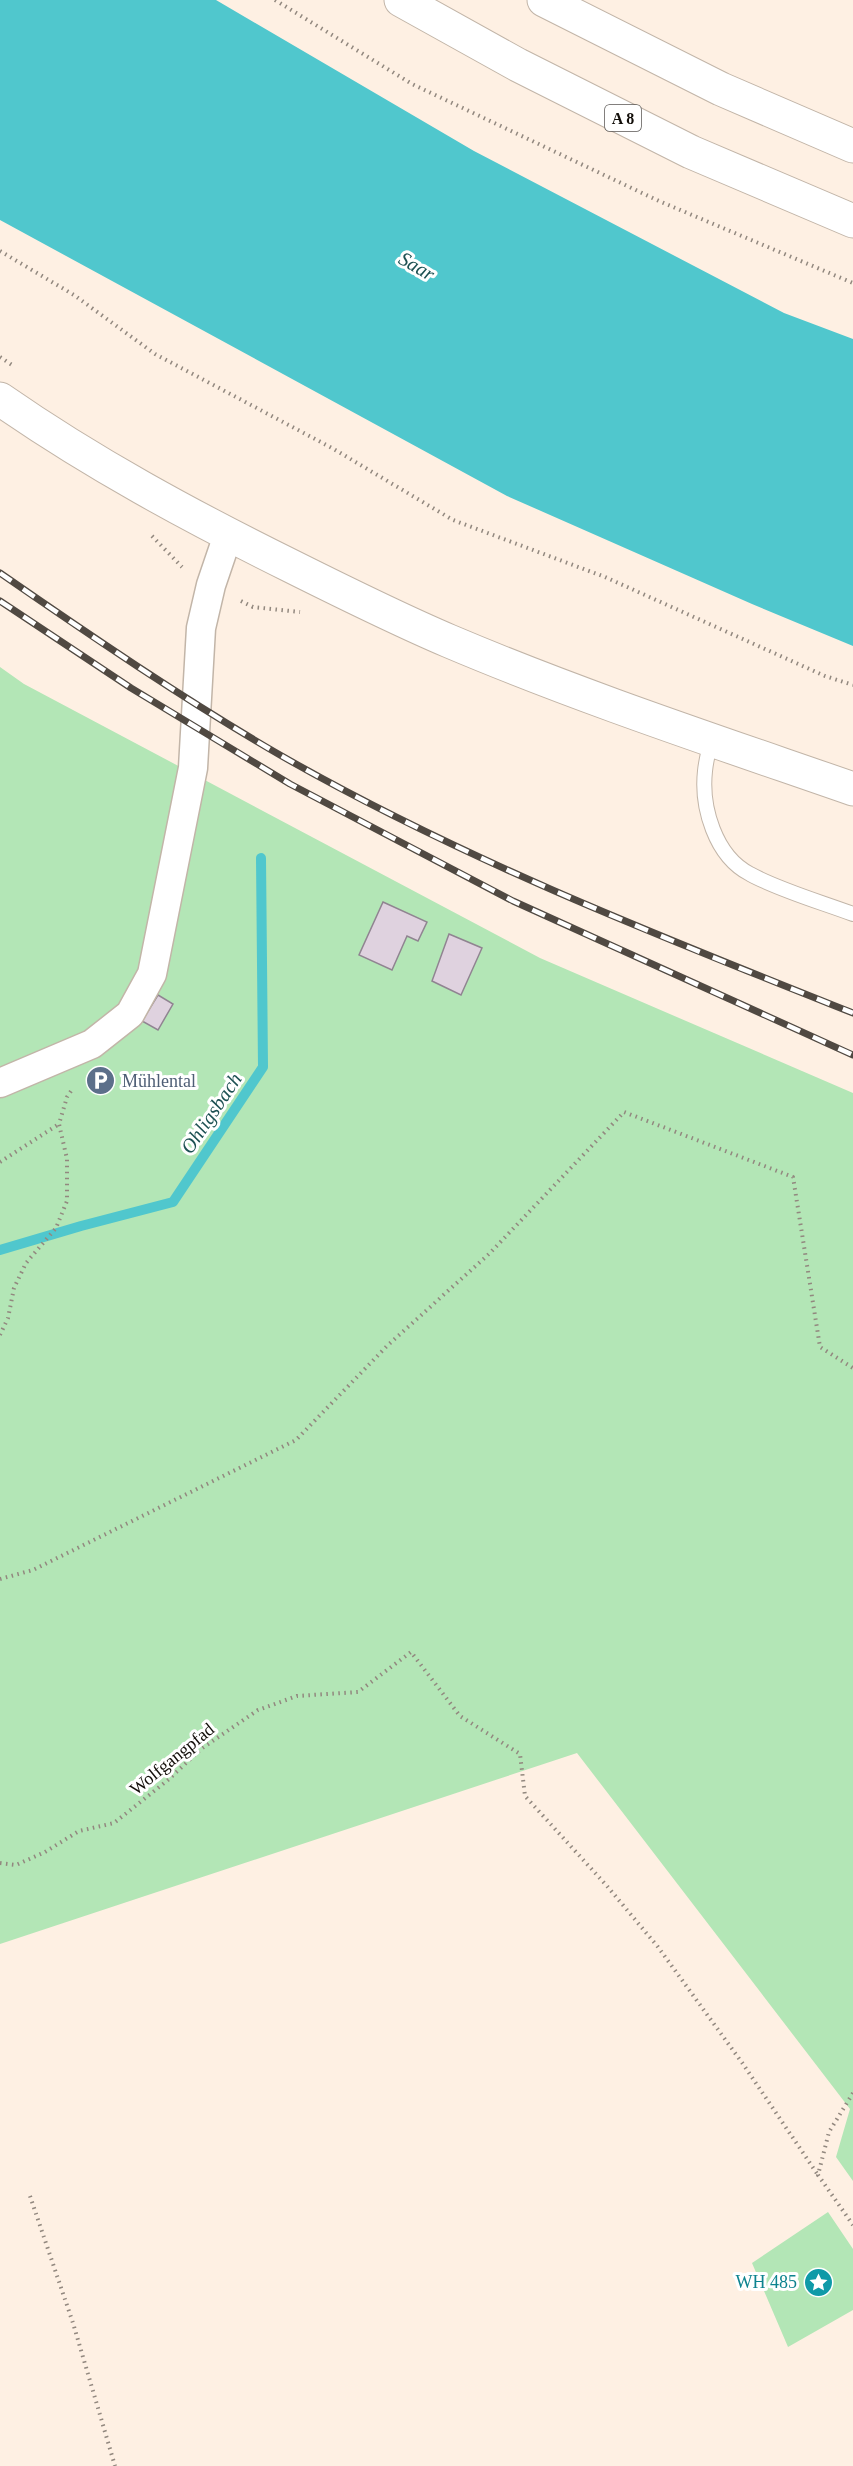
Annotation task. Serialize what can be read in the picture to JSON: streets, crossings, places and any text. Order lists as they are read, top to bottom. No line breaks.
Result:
{"streets":{"main road":["A 8"],"path":["Wolfgangpfad"]},"water":["Saar","Ohligsbach"],"places":{"parking":["Mühlental"],"place":["WH 485"]}}
